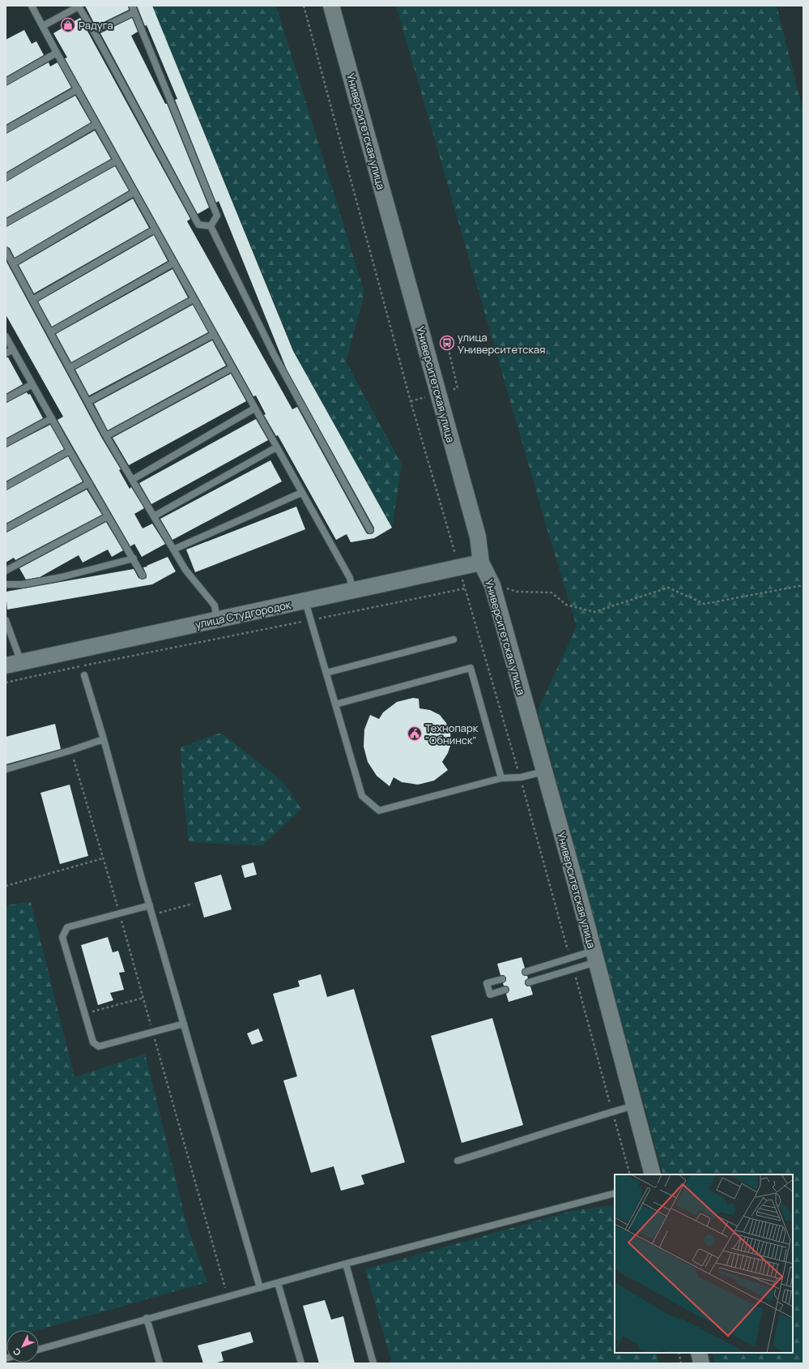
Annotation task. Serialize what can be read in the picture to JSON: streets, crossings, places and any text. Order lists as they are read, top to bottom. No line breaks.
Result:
{"streets":{"street":["Университетская улица","улица Студгородок"]},"crossings":[["Университетская улица","улица Студгородок"]],"places":{"shop":["Радуга"],"bus stop":["улица Университетская"],"public building":["Технопарк \"Обнинск\""]},"north":"bottom left"}
